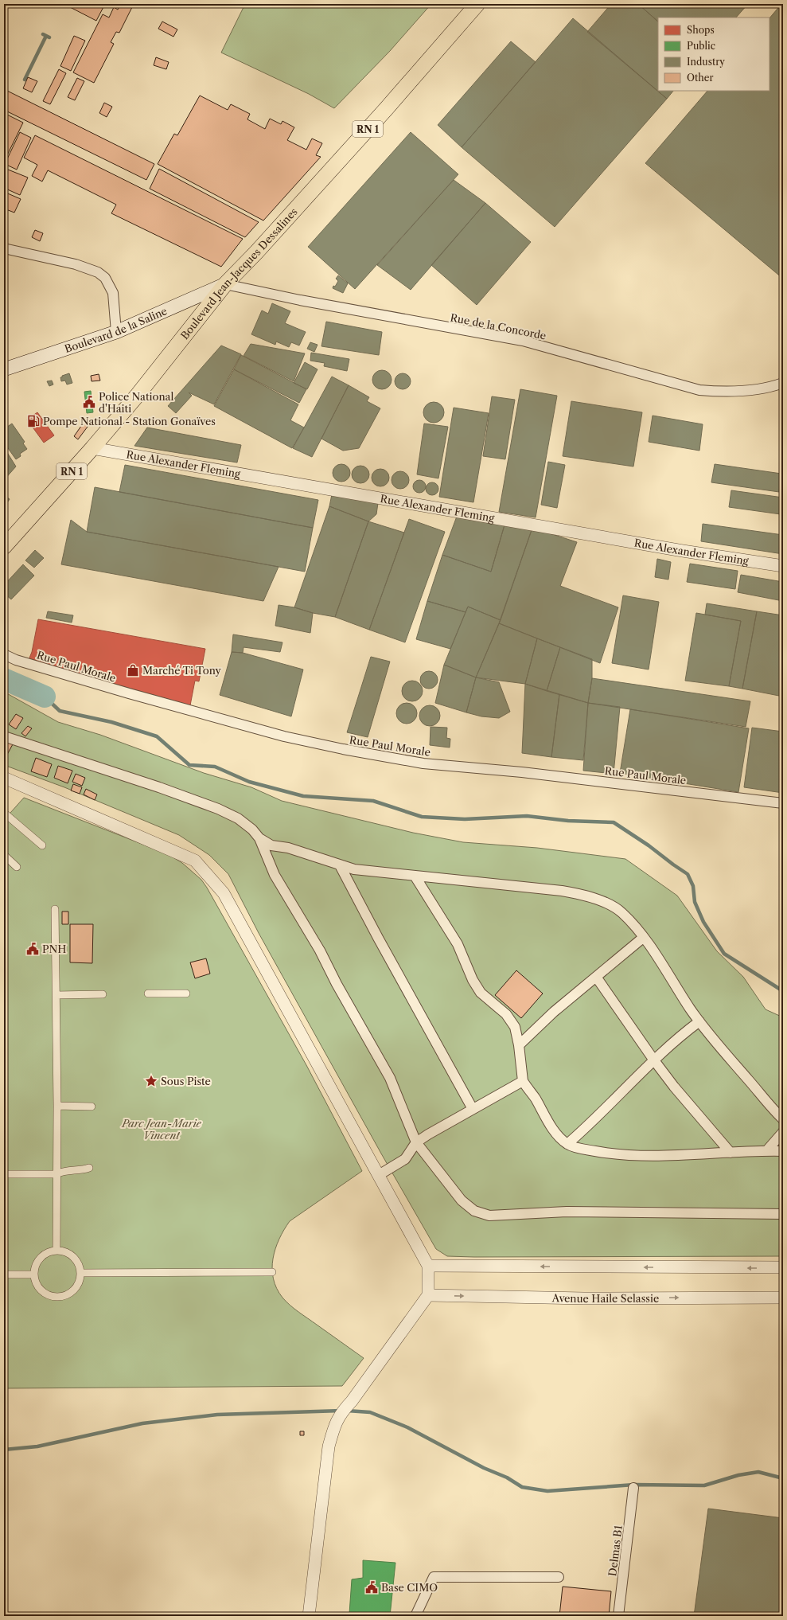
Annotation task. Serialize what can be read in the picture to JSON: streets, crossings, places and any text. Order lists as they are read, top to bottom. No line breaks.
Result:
{"streets":{"main road":["RN 1","Boulevard Jean-Jacques Dessalines","Boulevard de la Saline"],"street":["Rue de la Concorde","Rue Alexander Fleming","Rue Paul Morale","Avenue Haile Selassie","Delmas B1"]},"crossings":[["Boulevard Jean-Jacques Dessalines","Rue de la Concorde"],["Boulevard Jean-Jacques Dessalines","Boulevard de la Saline"],["Boulevard Jean-Jacques Dessalines","Rue Alexander Fleming"],["Rue de la Concorde","Boulevard de la Saline"]],"parks":["Parc Jean-Marie Vincent"],"places":{"public building":["Police National d'Haiti","PNH","Base CIMO"],"fuel station":["Pompe National - Station Gonaïves"],"shop":["Marché Ti Tony"],"place":["Sous Piste"]},"legend":["Shops","Public","Industry","Other"]}
